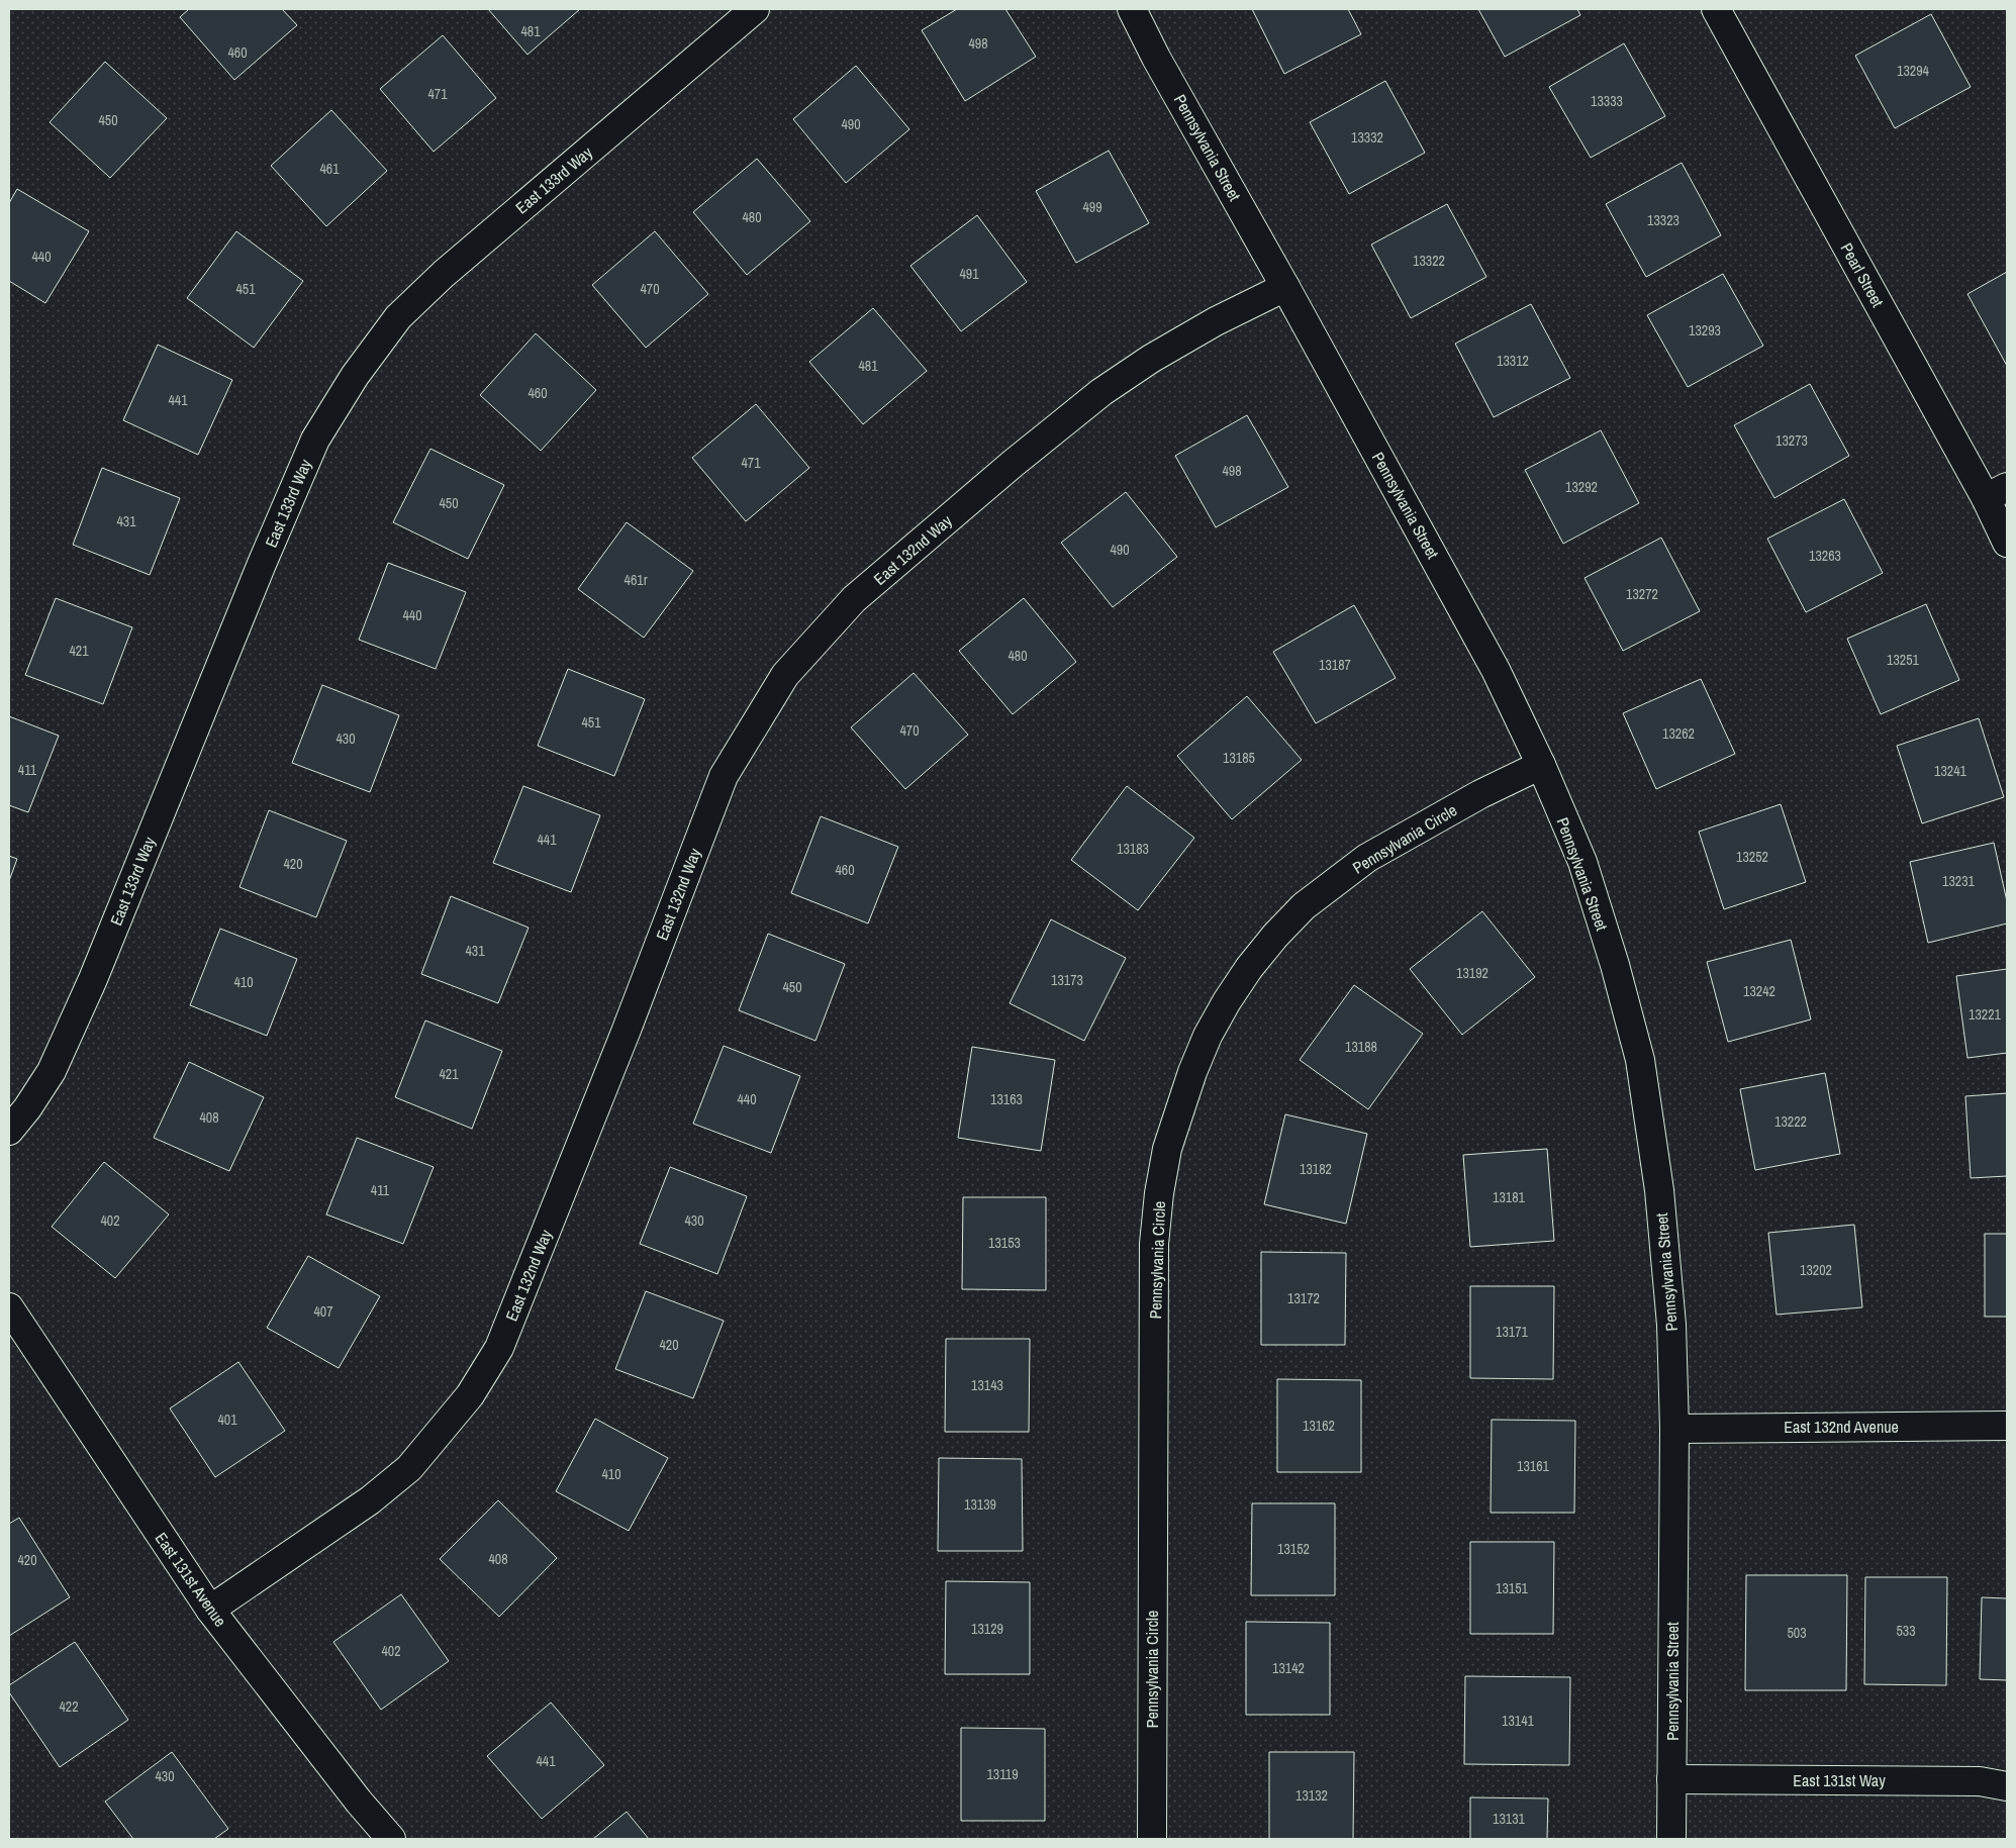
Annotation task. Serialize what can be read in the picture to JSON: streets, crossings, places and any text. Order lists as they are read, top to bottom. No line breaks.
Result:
{"streets":{"street":["Pennsylvania Street","East 133rd Way","Pearl Street","East 132nd Way","Pennsylvania Circle","East 132nd Avenue","East 131st Avenue","East 131st Way"]},"crossings":[["Pennsylvania Street","East 132nd Way"],["Pennsylvania Street","Pennsylvania Circle"],["Pennsylvania Street","East 132nd Avenue"],["Pennsylvania Street","East 131st Way"],["East 132nd Way","East 131st Avenue"]],"house_numbers":["481","498","460","13294","471","13333","450","490","13332","461","499","480","13323","440","13322","491","451","470","13293","13312","481","460","441","13273","471","498","13292","450","431","490","13263","461r","13272","440","421","480","13251","13187","451","470","13262","430","13185","411","13241","441","13183","13252","420","460","13231","431","13192","13173","410","450","13242","13221","13188","421","440","13163","408","13222","13182","411","13181","402","430","13153","13202","13172","407","13171","420","13143","401","13162","13161","410","13139","13152","408","420","13151","13129","533","503","402","13142","422","13141","441","13119","430","13132","13131"]}
